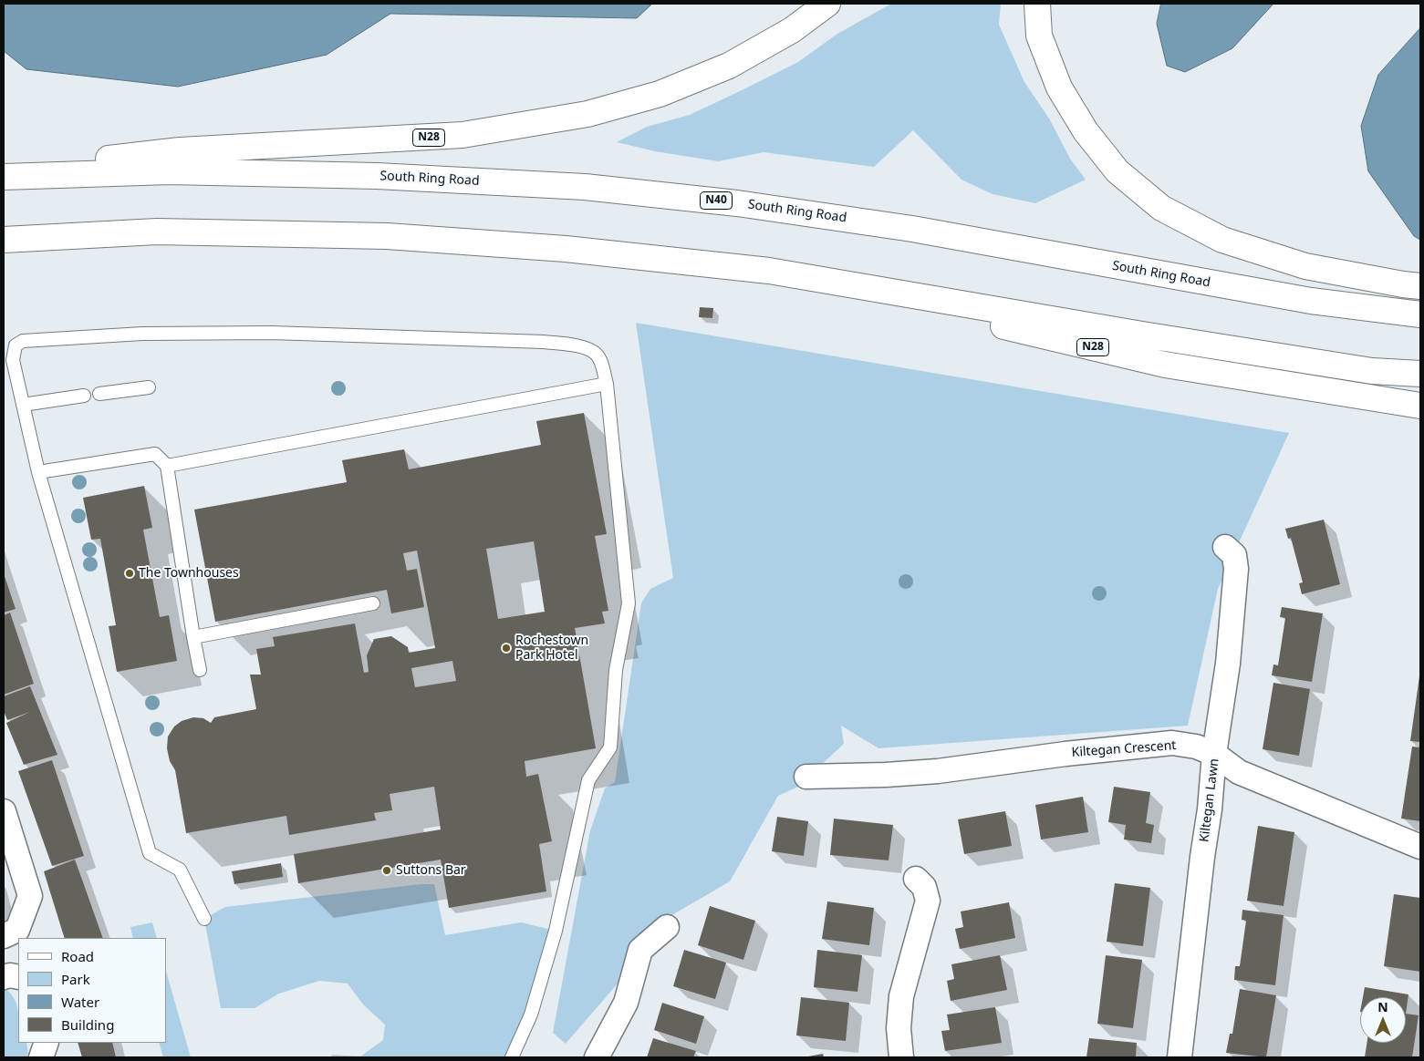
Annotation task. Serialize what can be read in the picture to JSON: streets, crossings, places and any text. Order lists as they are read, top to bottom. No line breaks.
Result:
{"streets":{"highway":["N28","South Ring Road","N40"],"street":["Kiltegan Crescent","Kiltegan Lawn"]},"crossings":[["Kiltegan Crescent","Kiltegan Lawn"]],"places":["The Townhouses","Rochestown Park Hotel","Suttons Bar"],"legend":["Road","Park","Water","Building"],"north":"top"}
